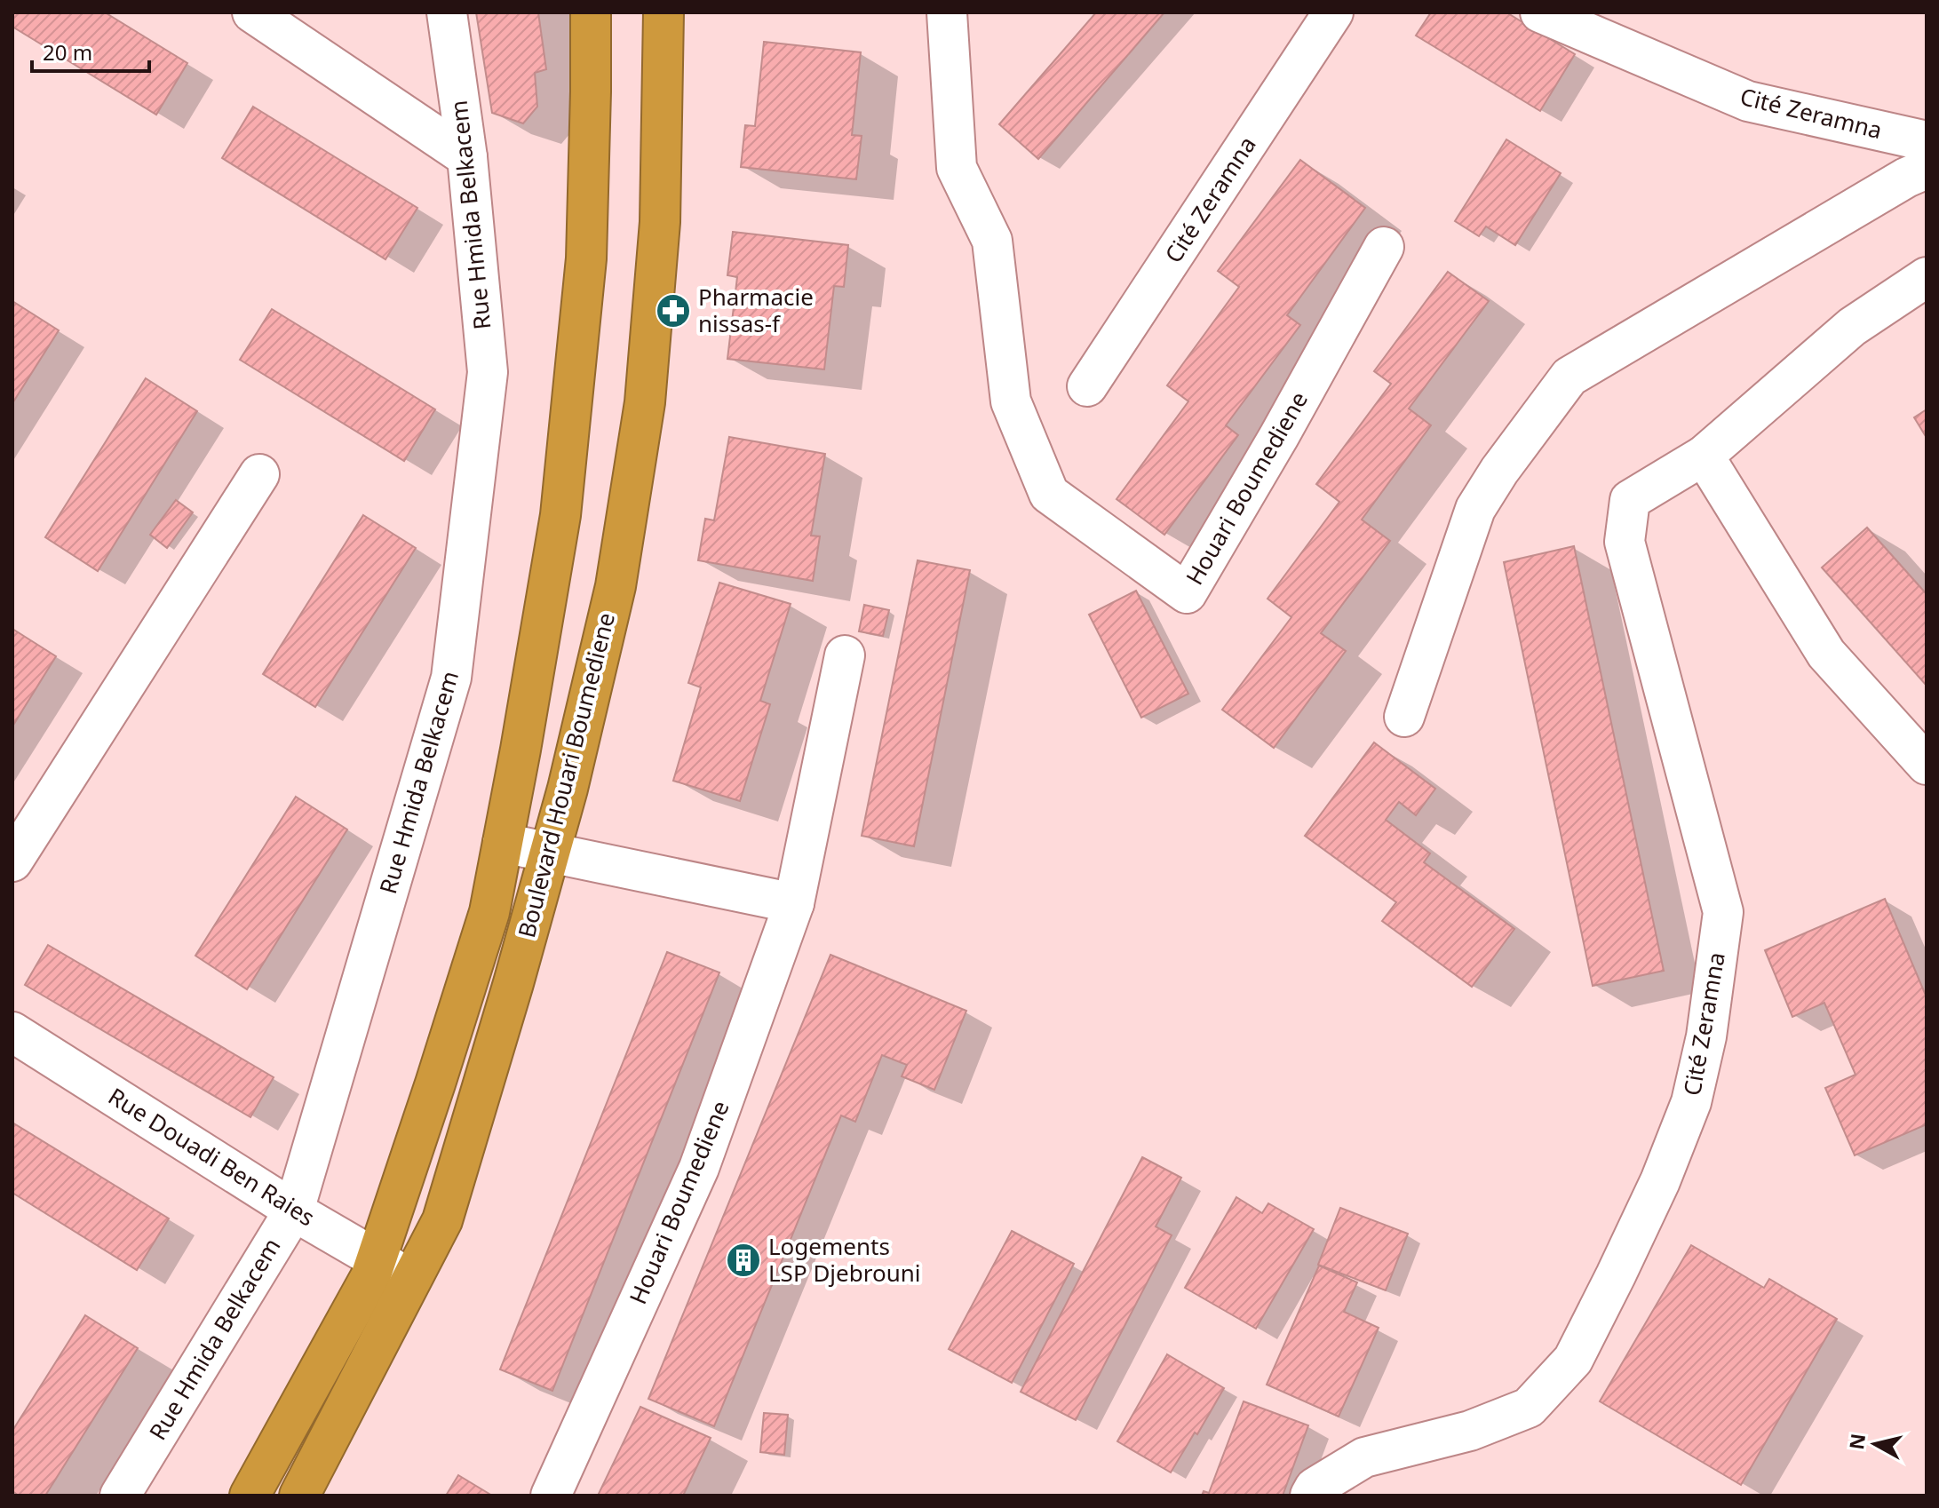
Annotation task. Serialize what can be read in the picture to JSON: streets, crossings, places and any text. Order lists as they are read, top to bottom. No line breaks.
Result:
{"streets":{"highway":["Boulevard Houari Boumediene"],"street":["Cité Zeramna","Rue Hmida Belkacem","Houari Boumediene","Rue Douadi Ben Raies"]},"crossings":[["Rue Hmida Belkacem","Rue Douadi Ben Raies"],["Boulevard Houari Boumediene","Rue Douadi Ben Raies"]],"places":{"pharmacy":["Pharmacie nissas-f"],"building":["Logements LSP Djebrouni"]},"scale_bar":"20 m","north":"left"}
